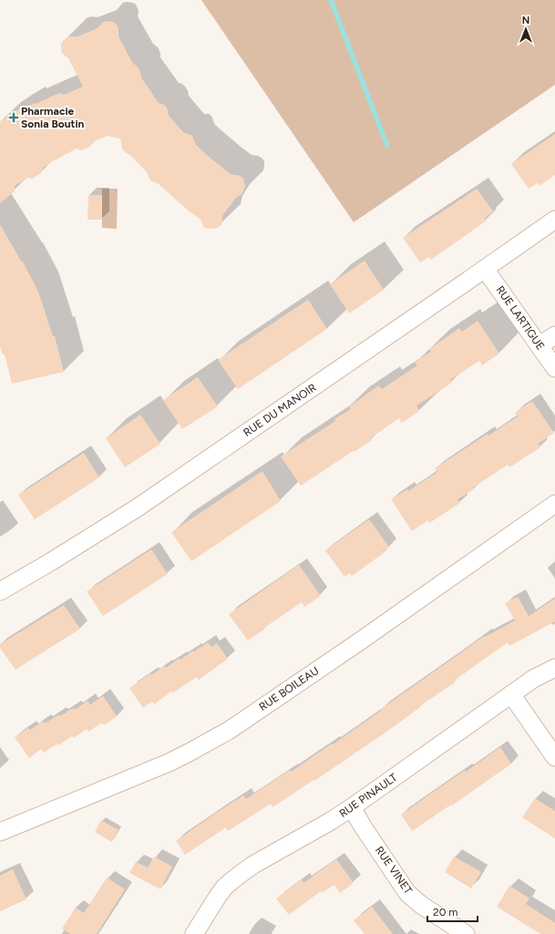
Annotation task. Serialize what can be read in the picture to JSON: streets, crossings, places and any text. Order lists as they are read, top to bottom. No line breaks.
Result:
{"streets":{"street":["RUE LARTIGUE","RUE DU MANOIR","RUE BOILEAU","RUE PINAULT","RUE VINET"]},"crossings":[["RUE LARTIGUE","RUE DU MANOIR"],["RUE PINAULT","RUE VINET"]],"places":{"health":["Pharmacie Sonia Boutin"]},"scale_bar":"20 m","north":"top"}
